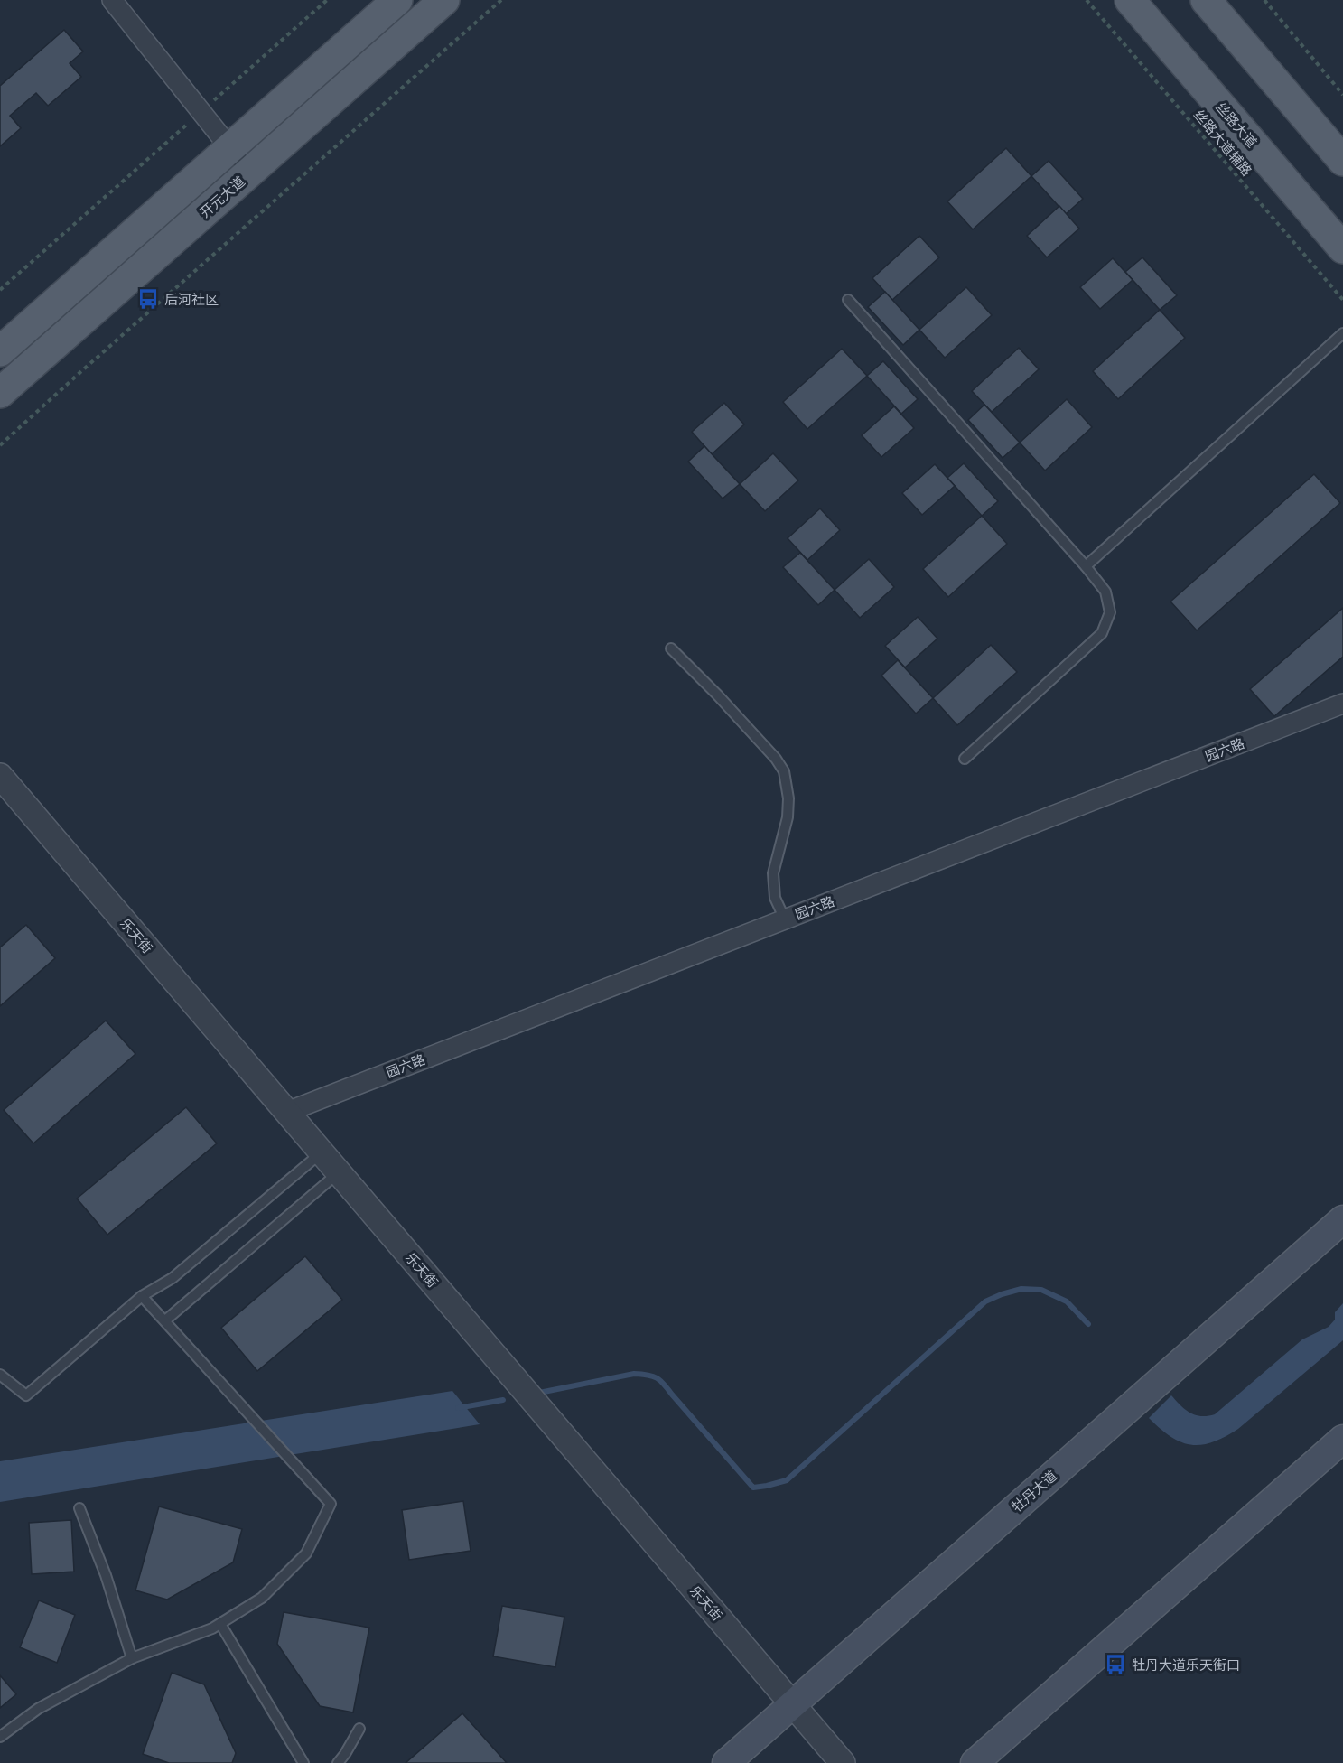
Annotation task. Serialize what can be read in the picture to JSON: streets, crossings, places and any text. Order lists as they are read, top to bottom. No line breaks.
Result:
{"streets":{"main road":["丝路大道","开元大道","牡丹大道"],"street":["园六路","乐天街"],"path":["丝路大道辅路"]},"crossings":[["园六路","乐天街"],["乐天街","牡丹大道"]],"places":{"bus stop":["后河社区","牡丹大道乐天街口"]}}
